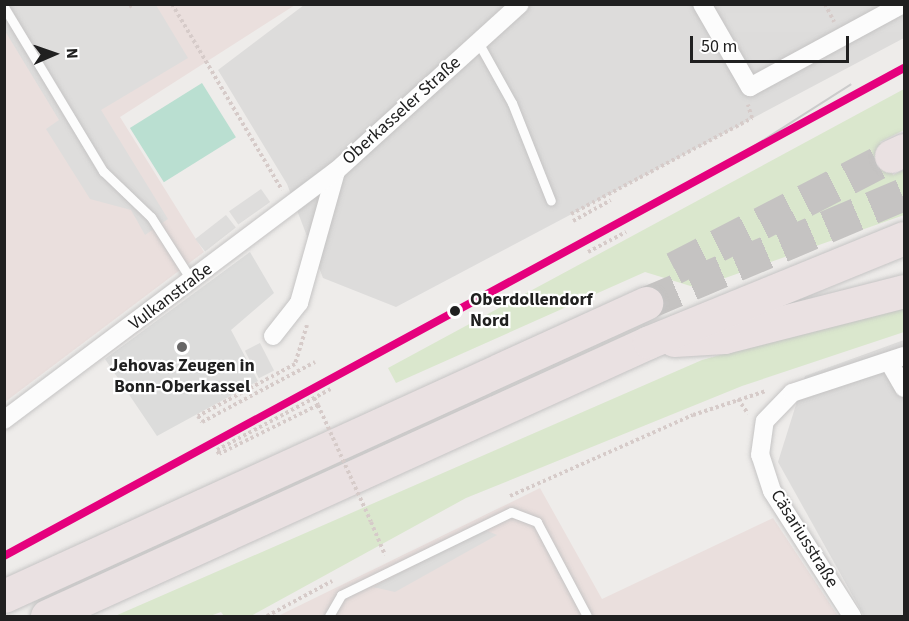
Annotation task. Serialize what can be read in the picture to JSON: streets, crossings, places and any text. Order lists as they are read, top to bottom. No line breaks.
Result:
{"streets":{"street":["Oberkasseler Straße","Vulkanstraße","Cäsariusstraße"]},"crossings":[["Oberkasseler Straße","Vulkanstraße"]],"places":["Oberdollendorf Nord","Jehovas Zeugen in Bonn-Oberkassel"],"scale_bar":"50 m","north":"right"}
